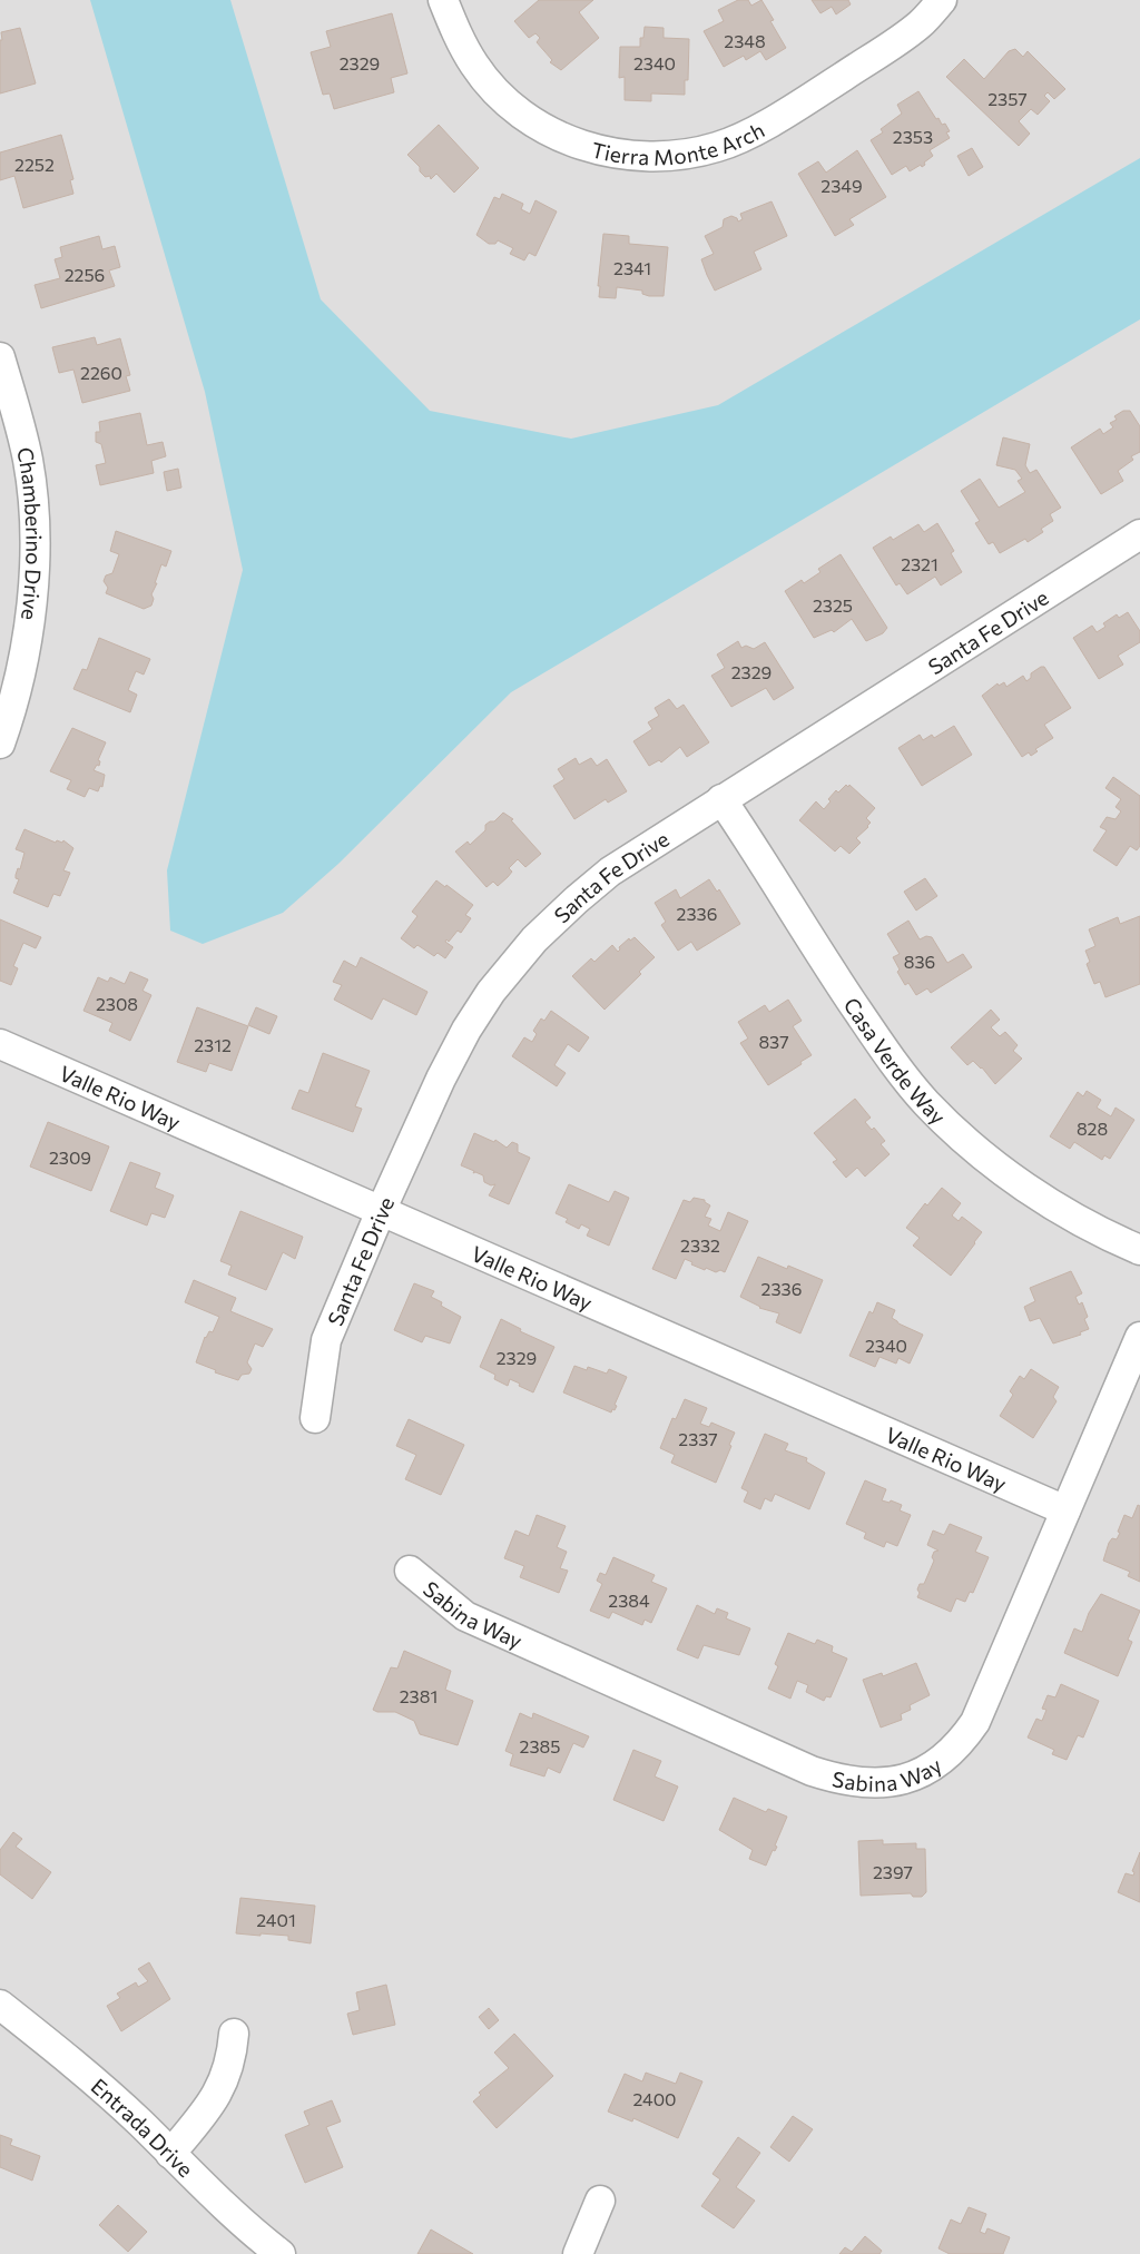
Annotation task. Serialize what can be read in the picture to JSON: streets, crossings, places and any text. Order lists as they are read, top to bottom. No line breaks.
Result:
{"streets":{"street":["Tierra Monte Arch","Chamberino Drive","Santa Fe Drive","Casa Verde Way","Valle Rio Way","Sabina Way","Entrada Drive"]},"crossings":[["Santa Fe Drive","Casa Verde Way"],["Santa Fe Drive","Valle Rio Way"],["Valle Rio Way","Sabina Way"]],"house_numbers":["2348","2329","2340","2357","2353","2252","2349","2341","2256","2260","2321","2325","2329","2336","836","2308","837","2312","828","2309","2332","2336","2340","2329","2337","2384","2381","2385","2397","2401","2400"]}
